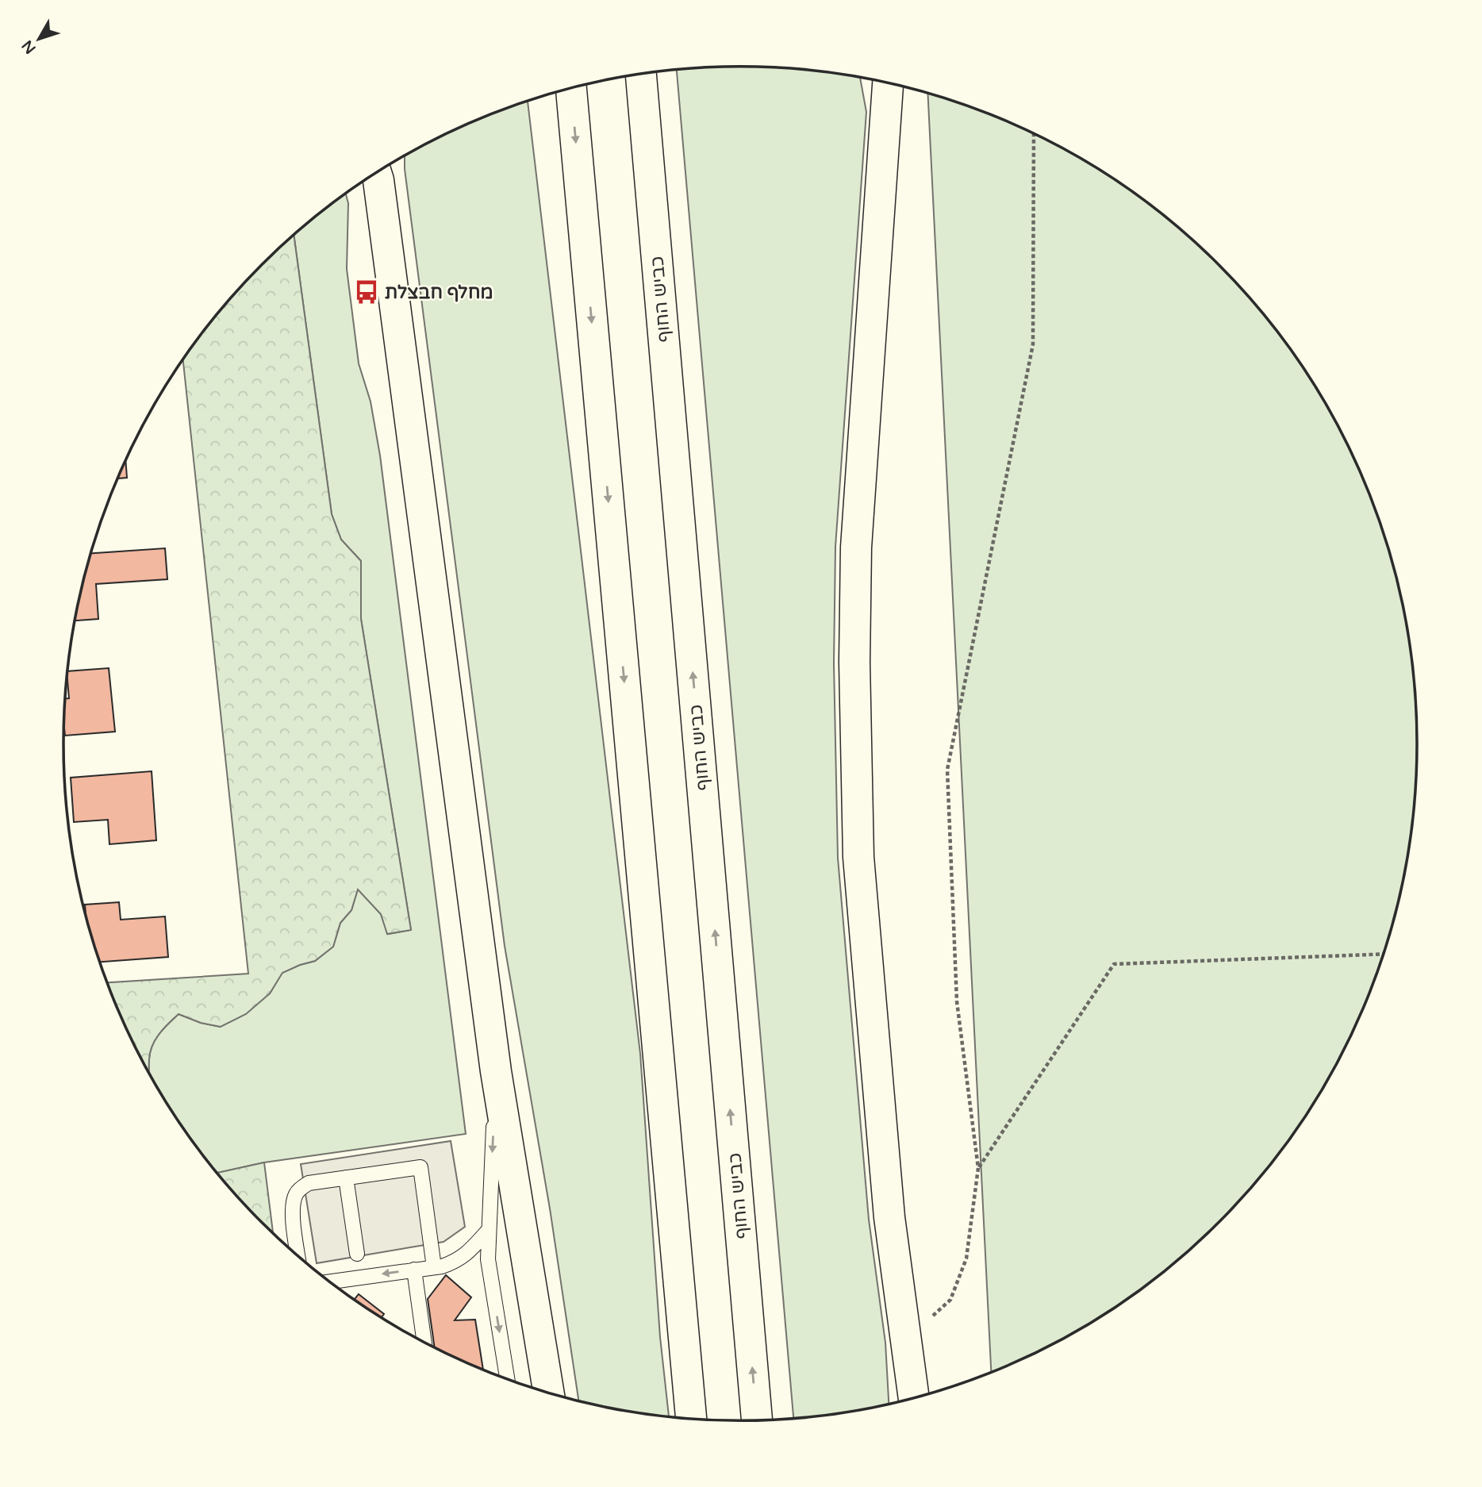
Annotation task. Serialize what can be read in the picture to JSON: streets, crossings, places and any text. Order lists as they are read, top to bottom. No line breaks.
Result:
{"streets":{"main road":["כביש החוף"]},"places":{"bus stop":["מחלף חבצלת"]},"north":"bottom left"}
